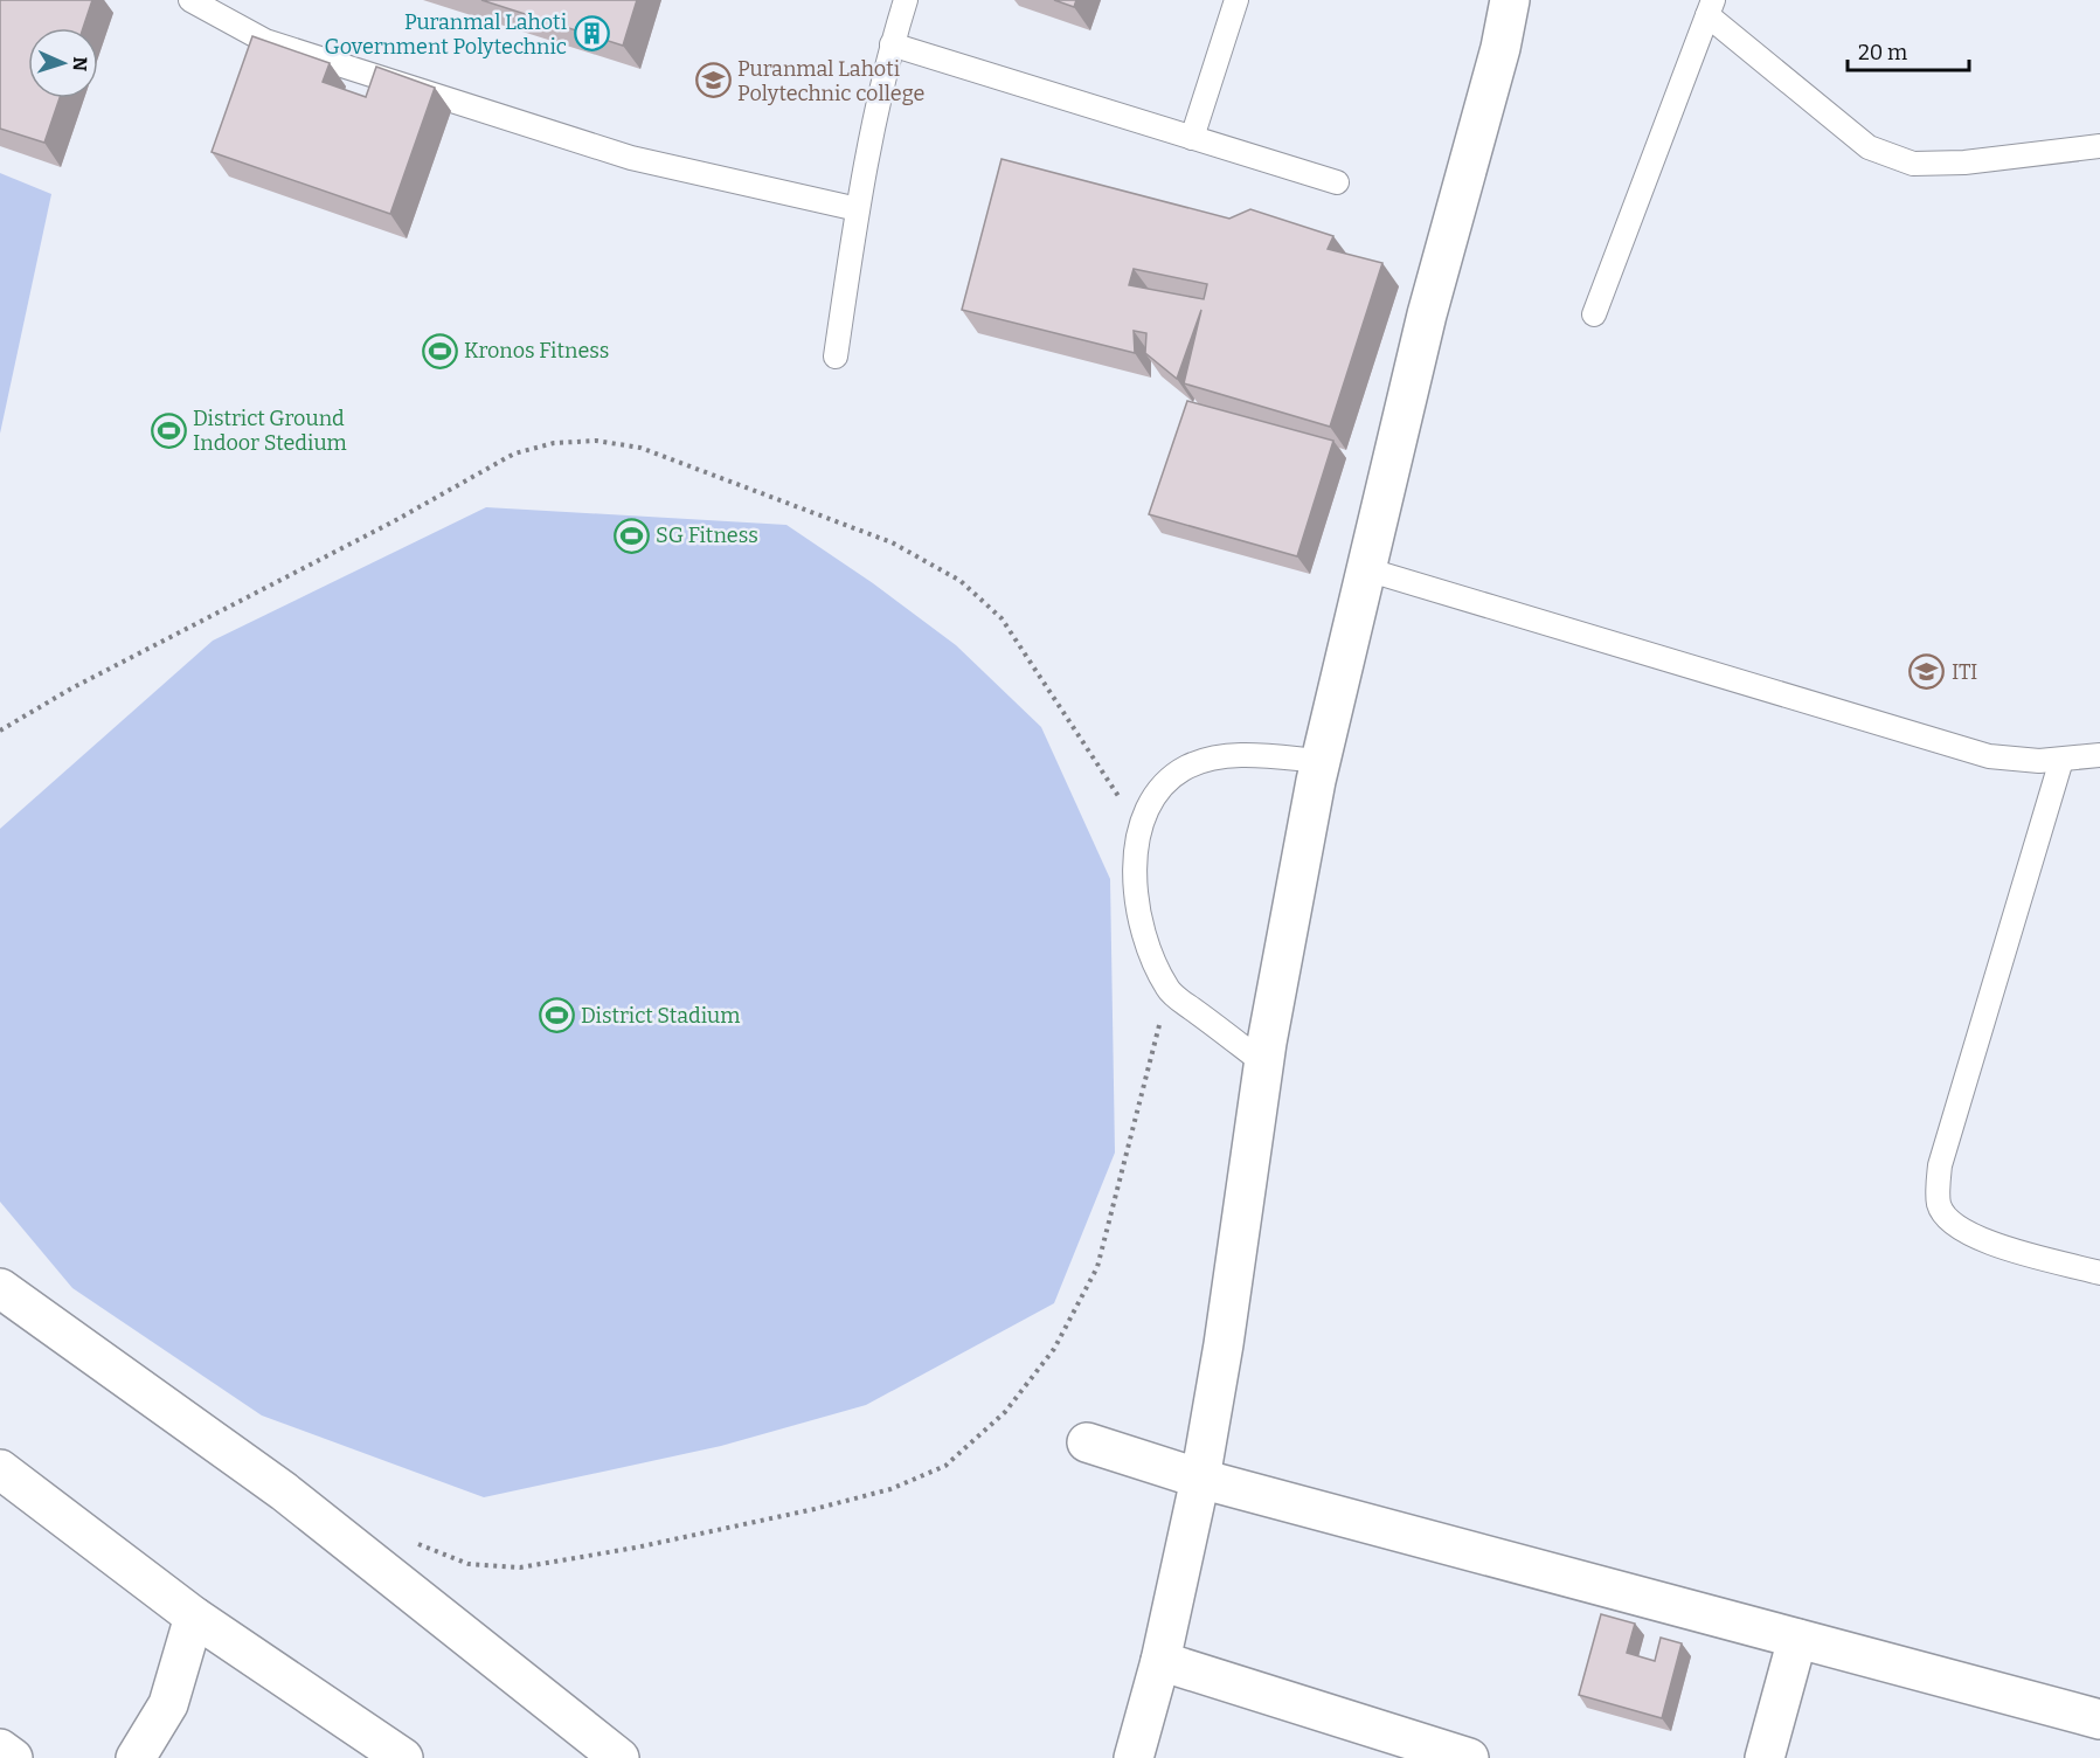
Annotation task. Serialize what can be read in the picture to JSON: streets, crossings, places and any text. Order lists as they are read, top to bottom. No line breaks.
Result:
{"places":{"building":["Puranmal Lahoti Government Polytechnic"],"school or university":["Puranmal Lahoti Polytechnic college","ITI"],"sports":["Kronos Fitness","District Ground Indoor Stedium","SG Fitness","District Stadium"]},"scale_bar":"20 m","north":"right"}
